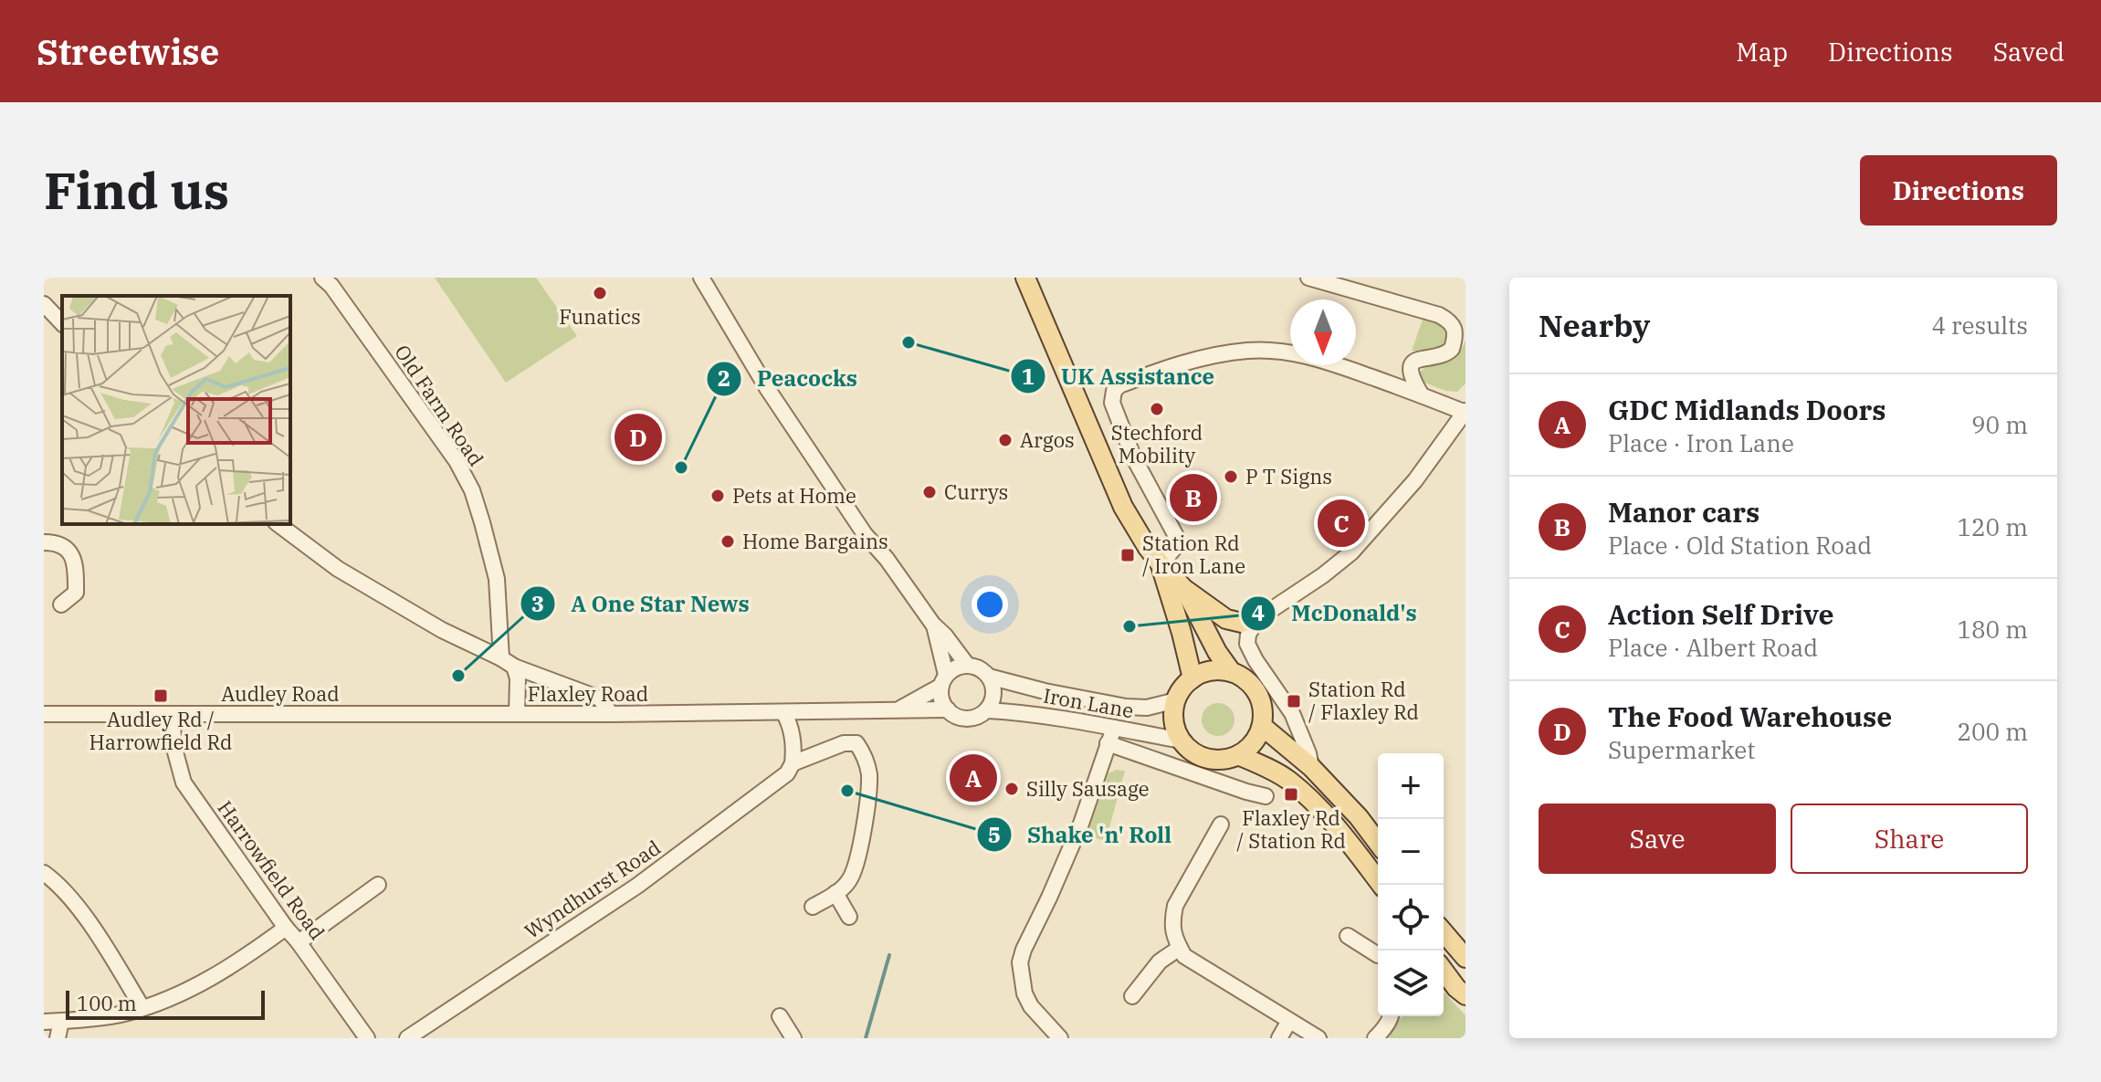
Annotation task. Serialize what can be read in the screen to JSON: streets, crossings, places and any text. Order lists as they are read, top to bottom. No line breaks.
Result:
{"streets":{"street":["Old Farm Road","Audley Road","Flaxley Road","Iron Lane","Harrowfield Road","Wyndhurst Road"]},"crossings":[["Old Farm Road","Flaxley Road"],["Audley Road","Flaxley Road"],["Audley Road","Harrowfield Road"],["Flaxley Road","Iron Lane"]],"places":{"other":["Funatics","UK Assistance","Stechford Mobility","Argos","Peacocks","P T Signs","Currys","Pets at Home","Home Bargains","McDonald's","A One Star News","Silly Sausage","Shake 'n' Roll"],"transit":["Station Rd / Iron Lane","Audley Rd / Harrowfield Rd","Station Rd / Flaxley Rd","Flaxley Rd / Station Rd"]},"scale_bar":"100 m","north":"bottom","page":{"header":"Streetwise","nav":["Map","Directions","Saved"],"buttons":["Directions",["Save","Share"]],"title":"Find us","heading":["Nearby","4 results"],"list":[{"mark":"A","name":"GDC Midlands Doors","note":"Place · Iron Lane","value":"90 m"},{"mark":"B","name":"Manor cars","note":"Place · Old Station Road","value":"120 m"},{"mark":"C","name":"Action Self Drive","note":"Place · Albert Road","value":"180 m"},{"mark":"D","name":"The Food Warehouse","note":"Supermarket","value":"200 m"}],"pins":["D","B","C","A"],"map_buttons":["+","−"],"scale":"100 m"}}
